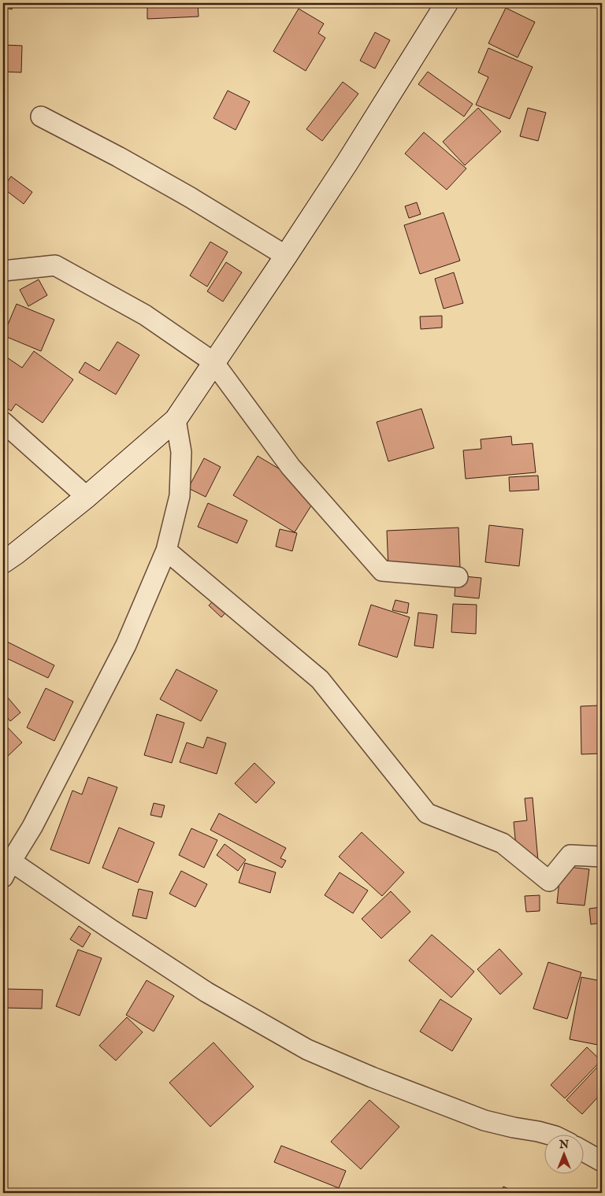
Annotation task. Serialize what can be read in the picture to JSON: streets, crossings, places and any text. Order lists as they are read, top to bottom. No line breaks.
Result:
{"north":"top"}
